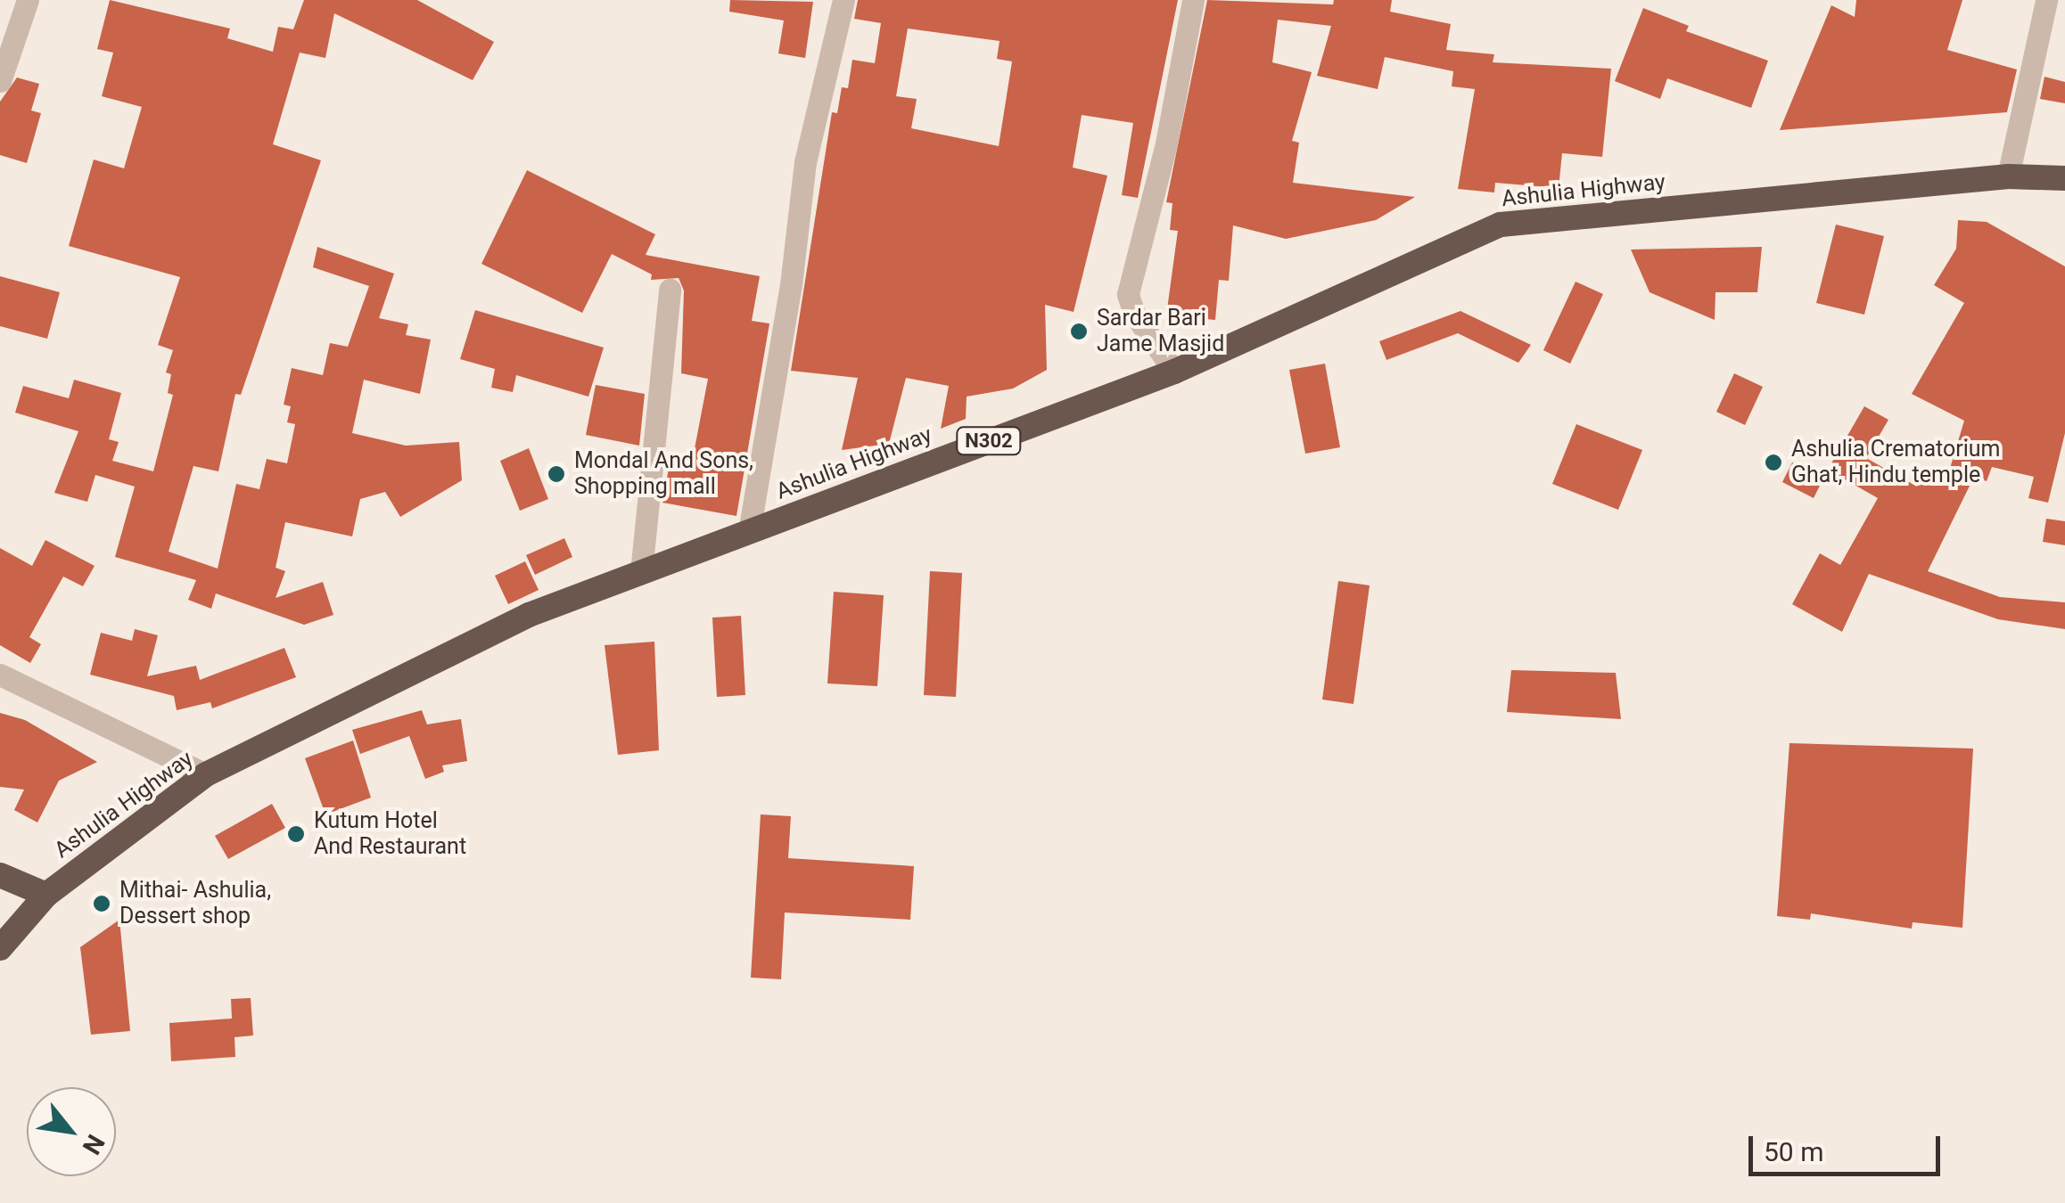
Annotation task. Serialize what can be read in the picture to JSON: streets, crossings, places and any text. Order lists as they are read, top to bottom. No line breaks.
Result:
{"streets":{"highway":["Ashulia Highway","N302"]},"places":["Sardar Bari Jame Masjid","Ashulia Crematorium Ghat, Hindu temple","Mondal And Sons, Shopping mall","Kutum Hotel And Restaurant","Mithai- Ashulia, Dessert shop"],"scale_bar":"50 m","north":"bottom right"}
